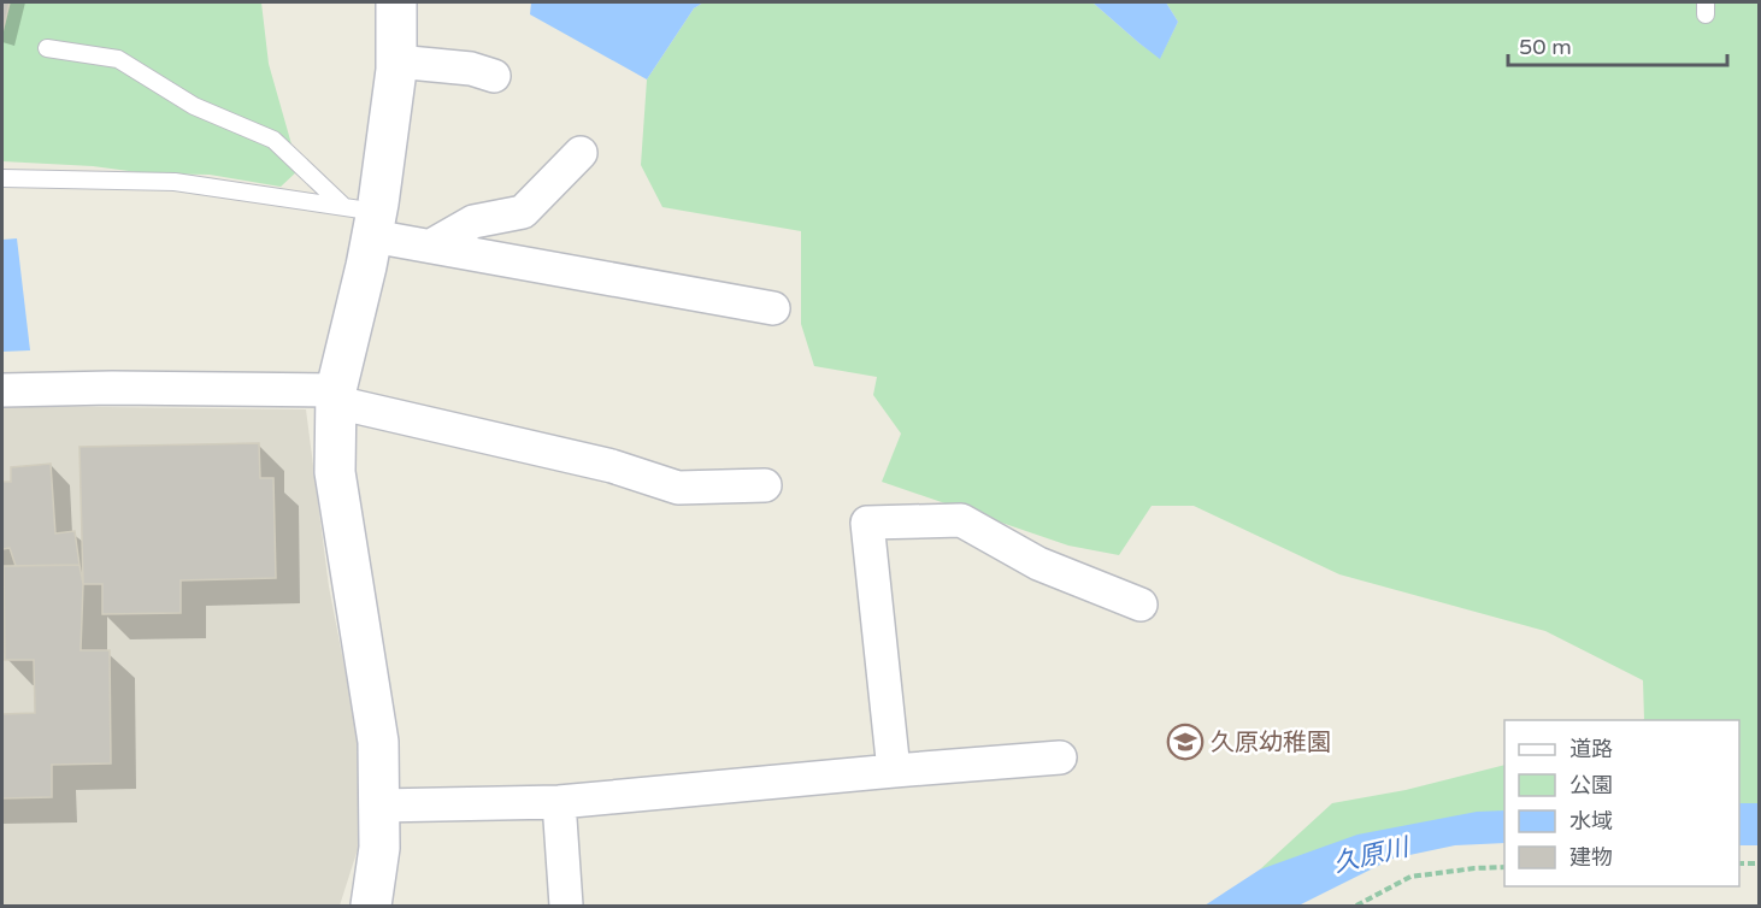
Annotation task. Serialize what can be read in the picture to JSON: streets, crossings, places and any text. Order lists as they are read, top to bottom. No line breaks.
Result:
{"water":["久原川"],"places":{"school or university":["久原幼稚園"]},"legend":["道路","公園","水域","建物"],"scale_bar":"50 m"}
